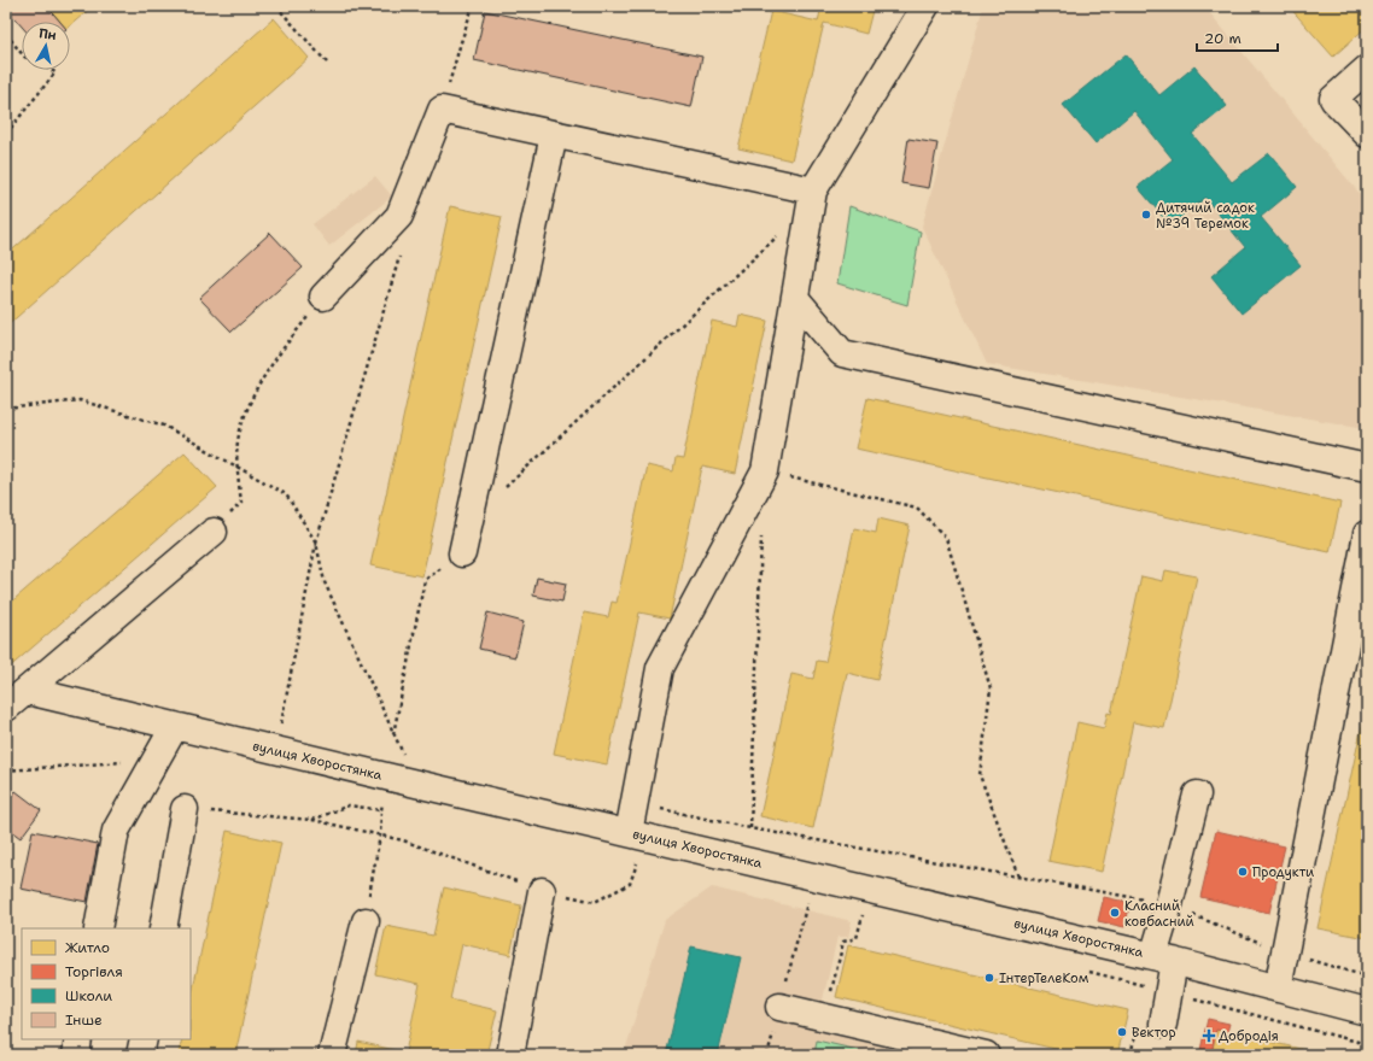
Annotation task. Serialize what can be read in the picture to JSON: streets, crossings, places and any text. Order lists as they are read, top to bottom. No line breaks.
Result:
{"streets":{"street":["вулиця Хворостянка"]},"places":{"other":["Дитячий садок №39 Теремок","Продукти","Класний ковбасний","ІнтерТелеКом","Вектор"],"health":["Добродія"]},"legend":["Житло","Торгівля","Школи","Інше"],"scale_bar":"20 m","north":"top"}
